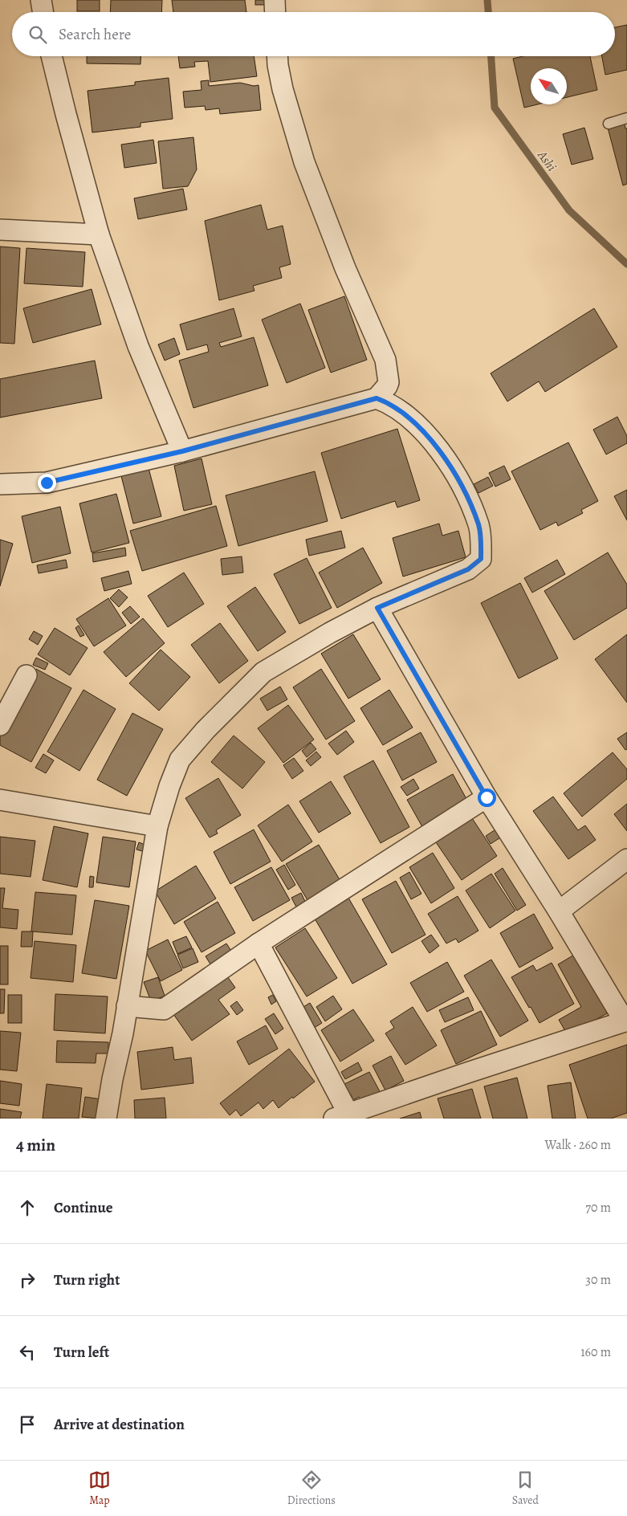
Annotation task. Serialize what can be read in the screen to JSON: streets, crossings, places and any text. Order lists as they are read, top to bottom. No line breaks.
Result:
{"water":["Ashi"],"north":"top left","page":{"search":"Search here","heading":["4 min","Walk · 260 m"],"list":[["Continue","70 m"],["Turn right","30 m"],["Turn left","160 m"],"Arrive at destination"],"nav":["Map","Directions","Saved"]}}
